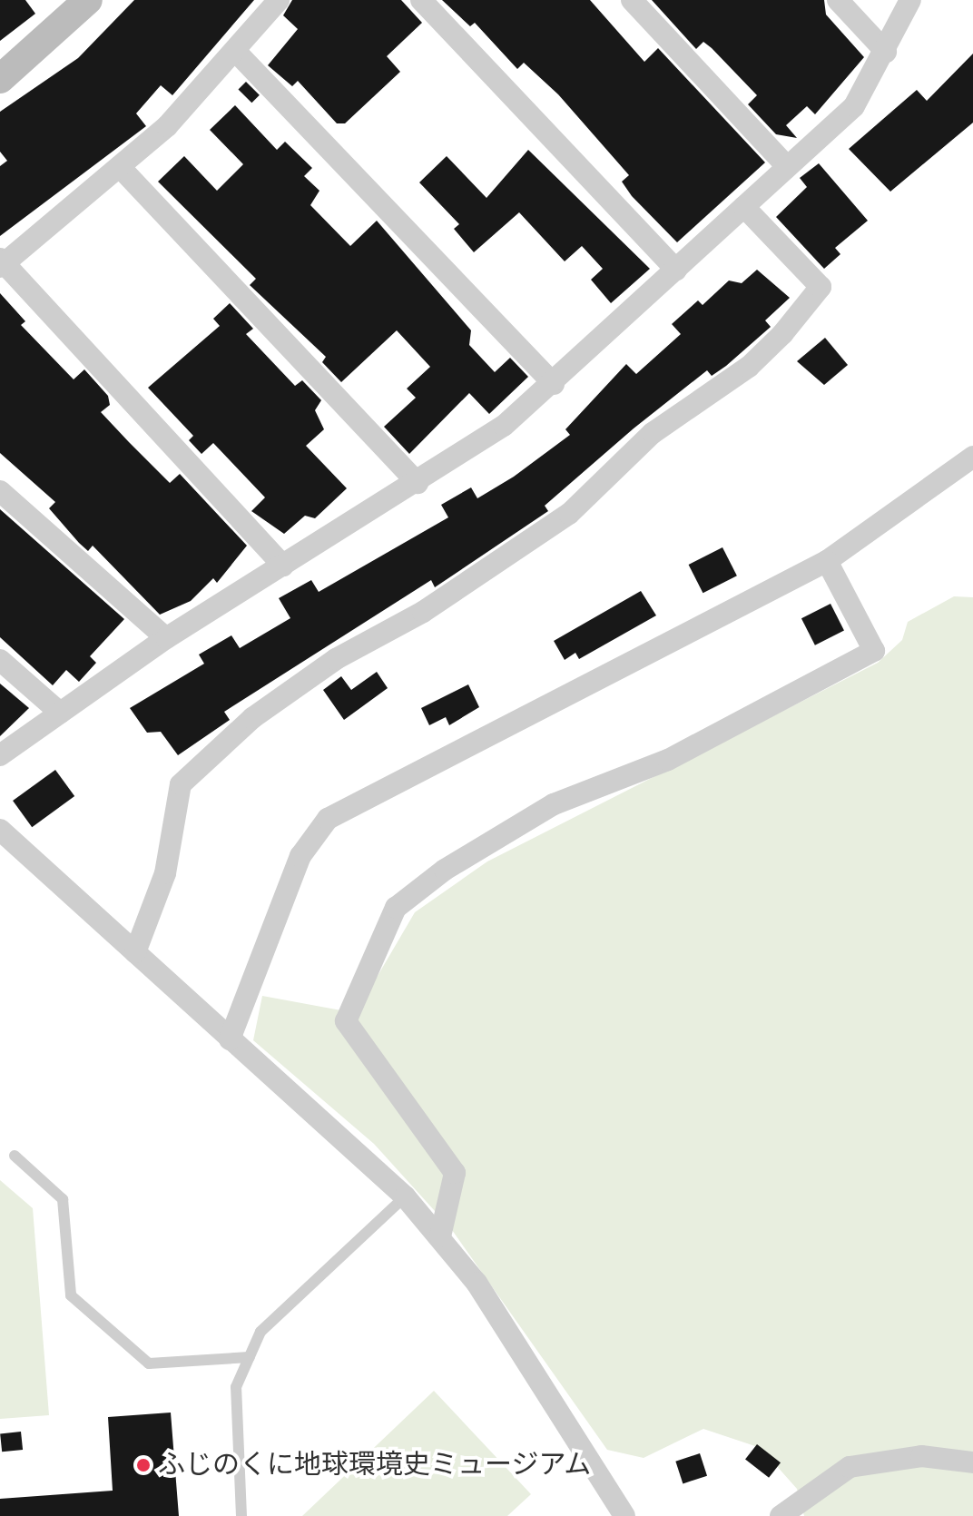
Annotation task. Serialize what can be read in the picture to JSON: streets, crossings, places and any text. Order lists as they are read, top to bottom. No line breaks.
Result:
{"places":["ふじのくに地球環境史ミュージアム"]}
